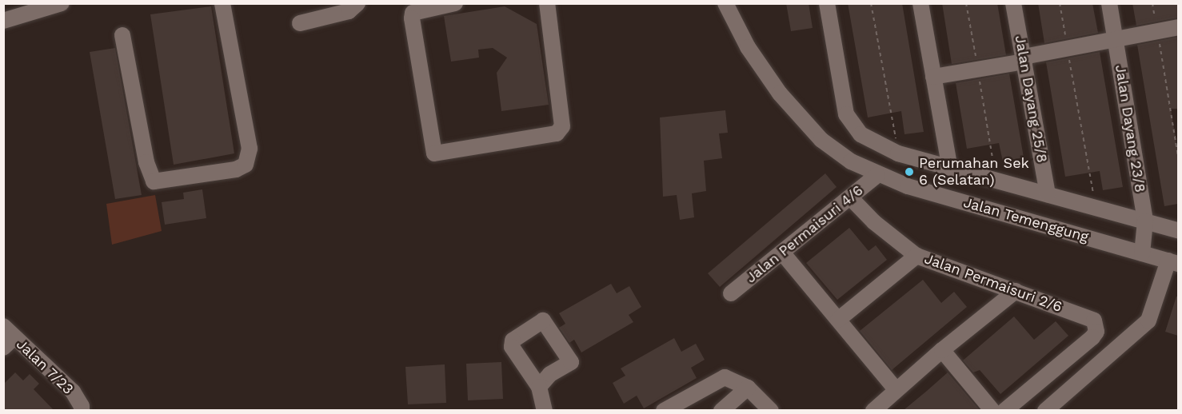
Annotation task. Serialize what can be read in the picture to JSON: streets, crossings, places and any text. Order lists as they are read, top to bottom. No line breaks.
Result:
{"streets":{"street":["Jalan Dayang 25/8","Jalan Dayang 23/8","Jalan Temenggung","Jalan Permaisuri 4/6","Jalan Permaisuri 2/6","Jalan 7/23"]},"crossings":[["Jalan Dayang 23/8","Jalan Temenggung"],["Jalan Temenggung","Jalan Permaisuri 4/6"],["Jalan Permaisuri 4/6","Jalan Permaisuri 2/6"]],"places":["Perumahan Sek 6 (Selatan)"]}
